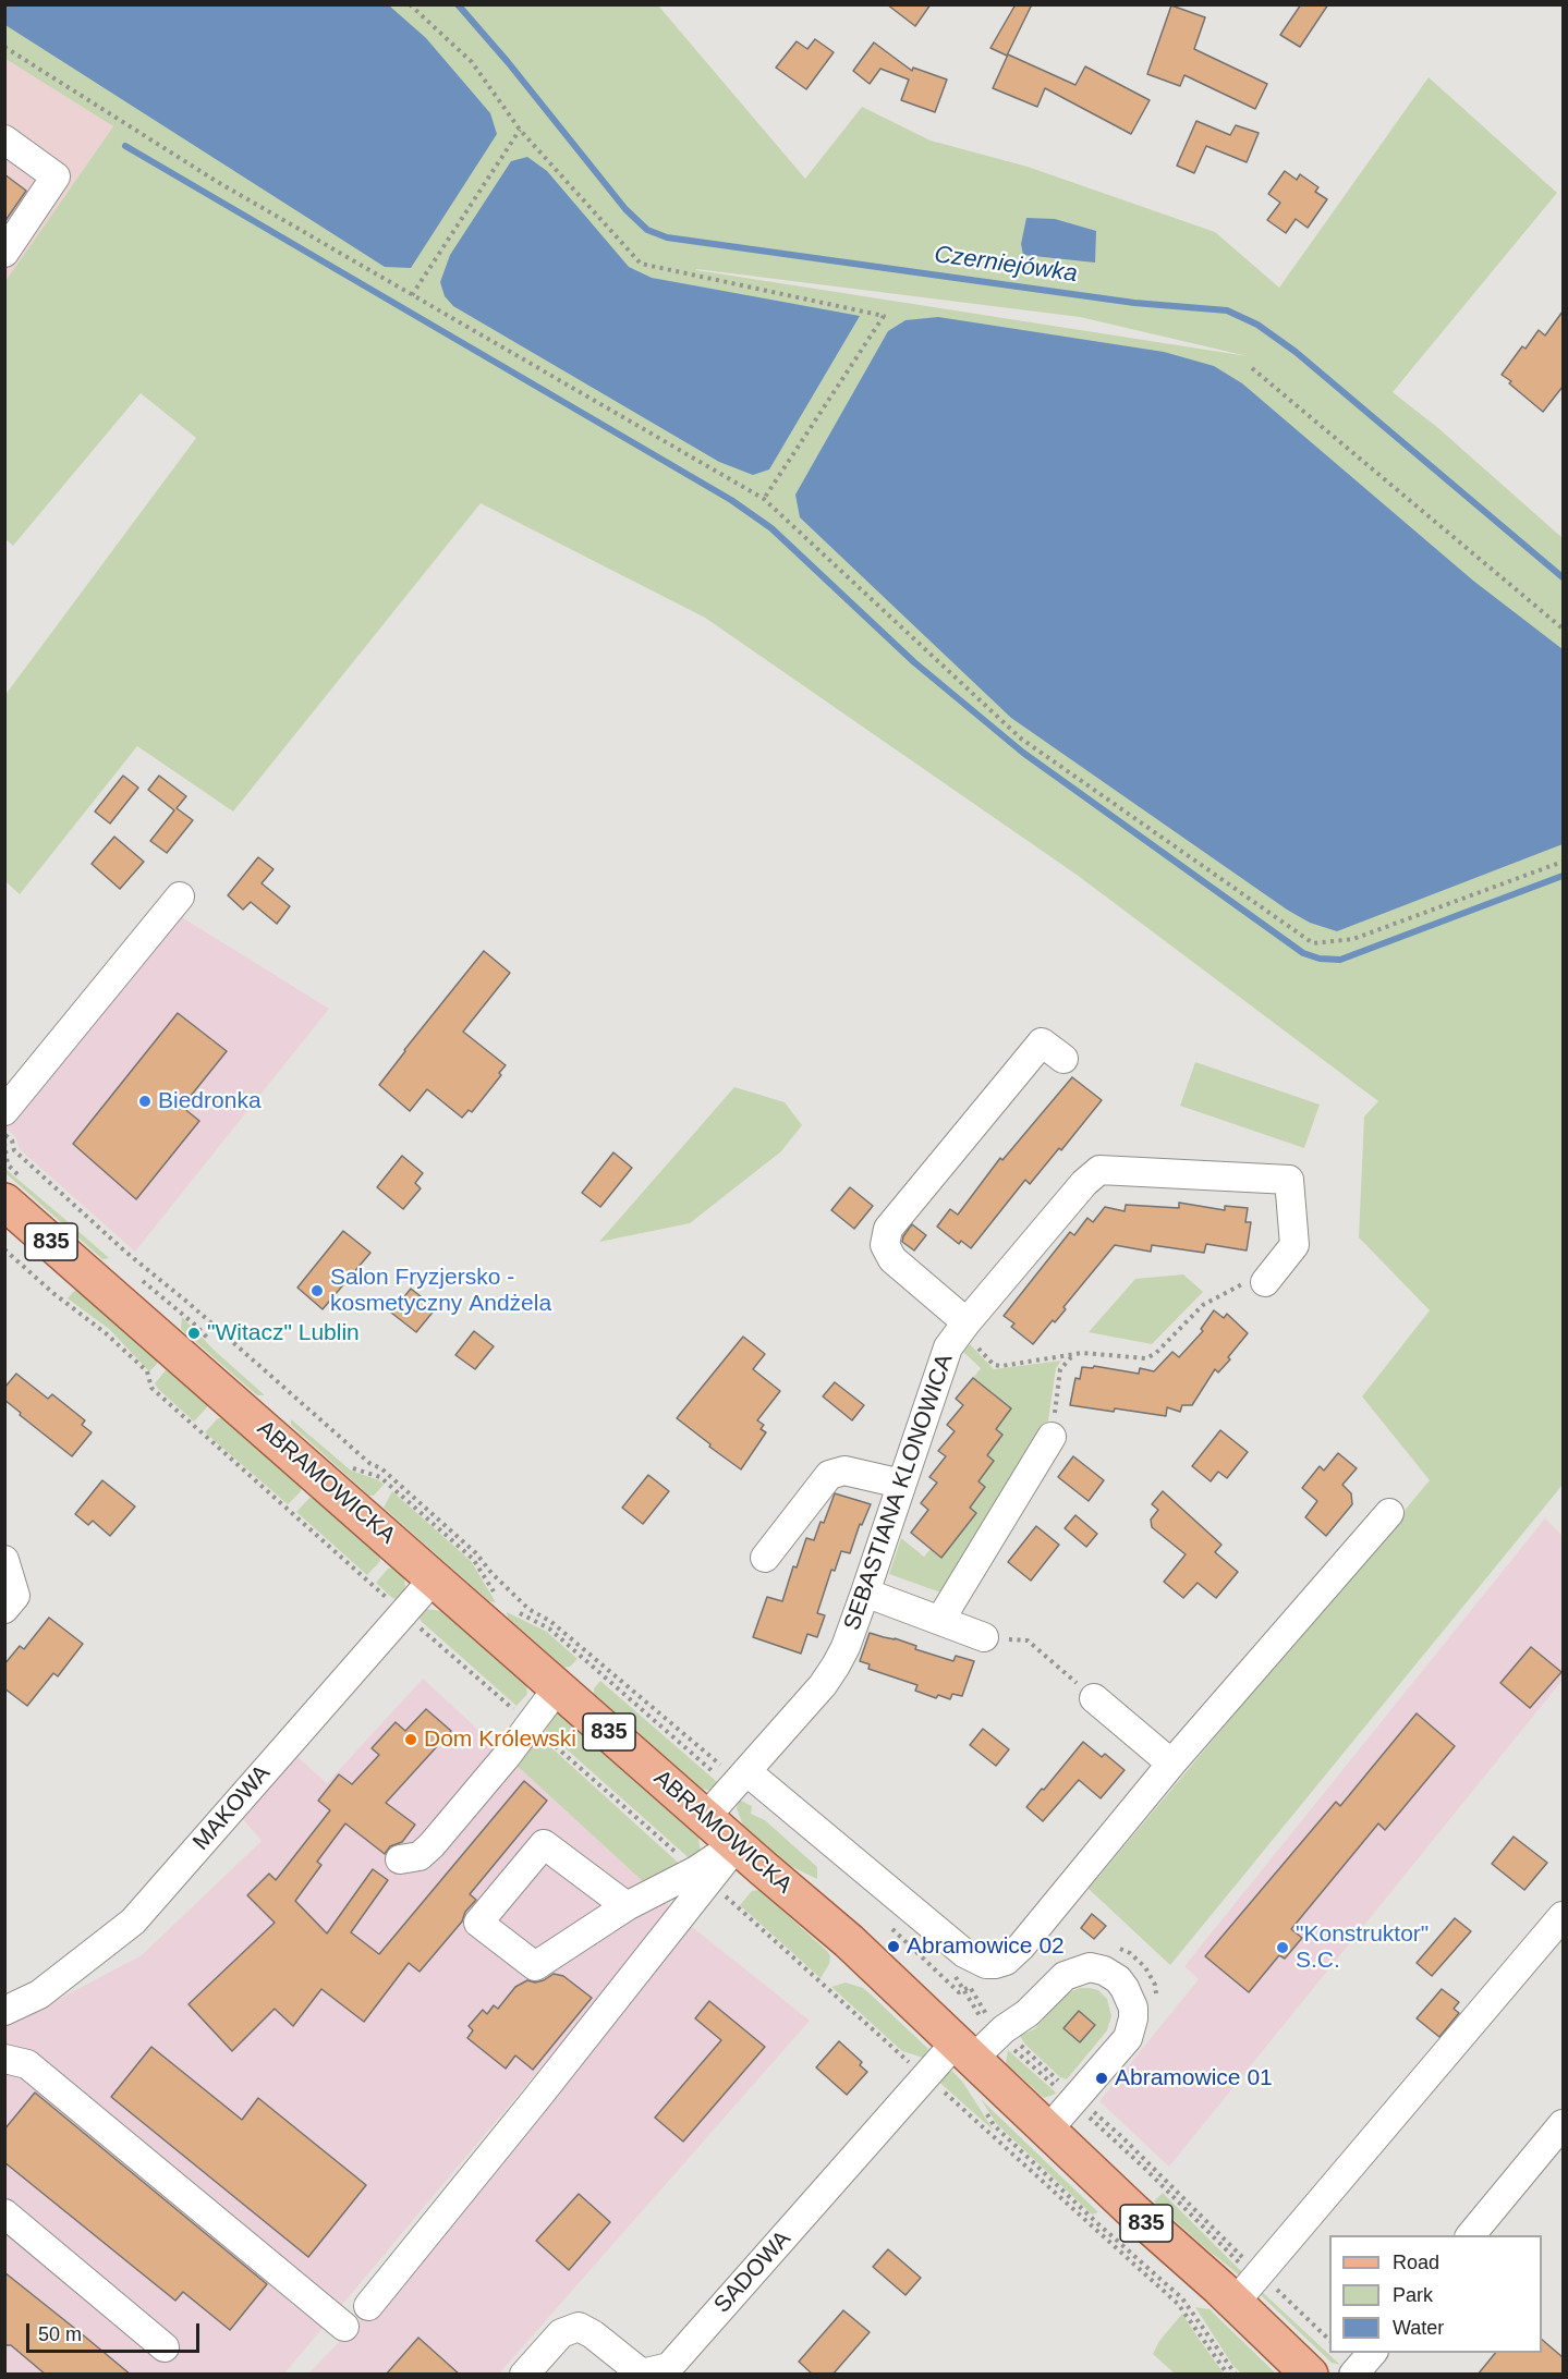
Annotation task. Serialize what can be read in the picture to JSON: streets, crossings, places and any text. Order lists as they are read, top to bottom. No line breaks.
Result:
{"streets":{"main road":["835","ABRAMOWICKA"],"street":["SEBASTIANA KLONOWICA","MAKOWA","SADOWA"]},"crossings":[["ABRAMOWICKA","SEBASTIANA KLONOWICA"],["ABRAMOWICKA","MAKOWA"],["ABRAMOWICKA","SADOWA"]],"water":["Czerniejówka"],"places":["Biedronka","Salon Fryzjersko - kosmetyczny Andżela","\"Witacz\" Lublin","Dom Królewski","Abramowice 02","\"Konstruktor\" S.C.","Abramowice 01"],"legend":["Road","Park","Water"],"scale_bar":"50 m"}
